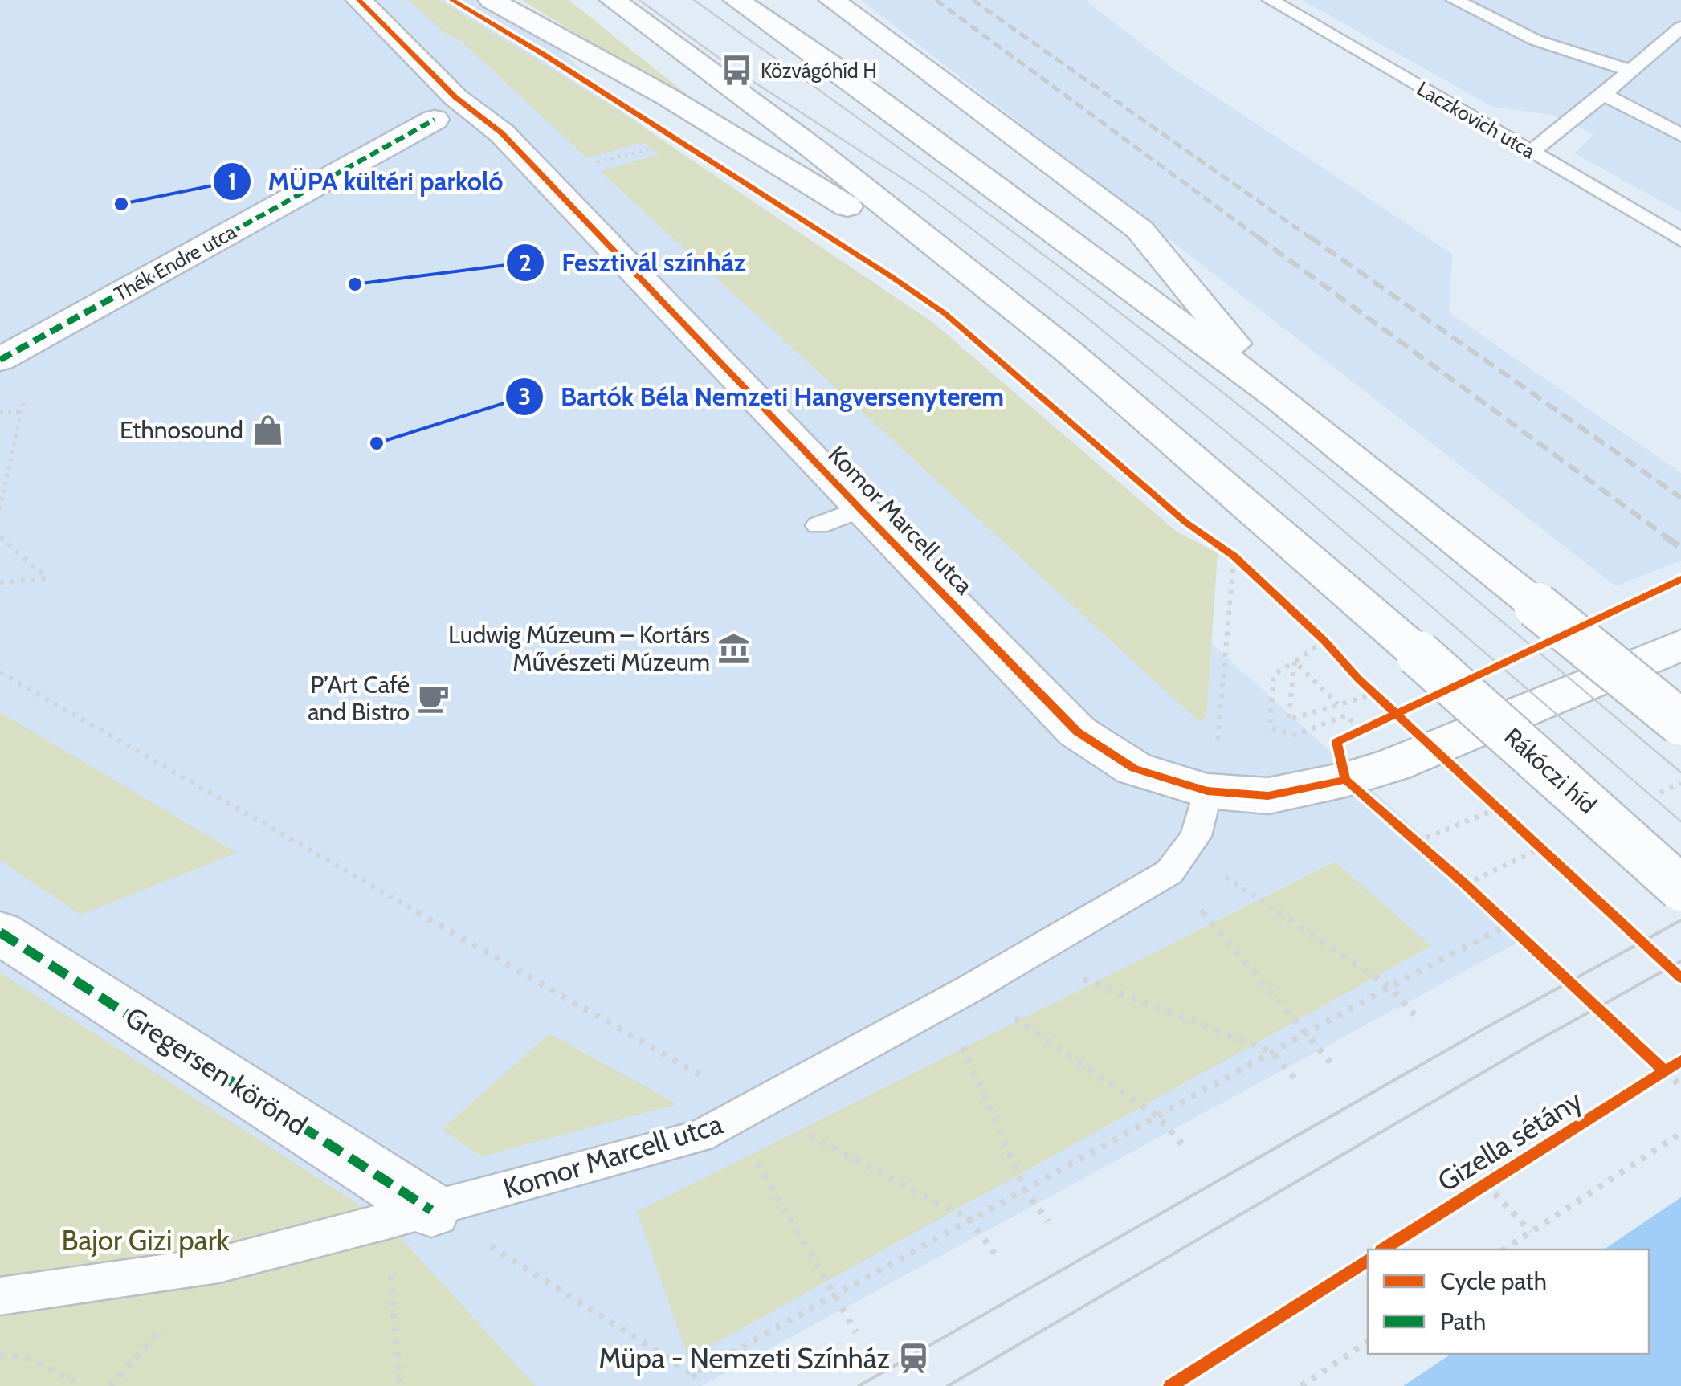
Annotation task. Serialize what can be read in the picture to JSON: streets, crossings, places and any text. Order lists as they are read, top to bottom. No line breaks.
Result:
{"streets":{"main road":["Thék Endre utca","Komor Marcell utca","Rákóczi híd","Gregersen körönd"],"lane":["Laczkovich utca"],"cycle path":["Gizella sétány"]},"crossings":[["Komor Marcell utca","Gregersen körönd"]],"parks":["Bajor Gizi park"],"places":{"bus stop":["Közvágóhíd H"],"other":["MÜPA kültéri parkoló","Fesztivál színház","Bartók Béla Nemzeti Hangversenyterem"],"shop":["Ethnosound"],"museum":["Ludwig Múzeum – Kortárs Művészeti Múzeum"],"cafe":["P’Art Café and Bistro"],"station":["Müpa - Nemzeti Színház"]},"legend":["Cycle path","Path"]}
